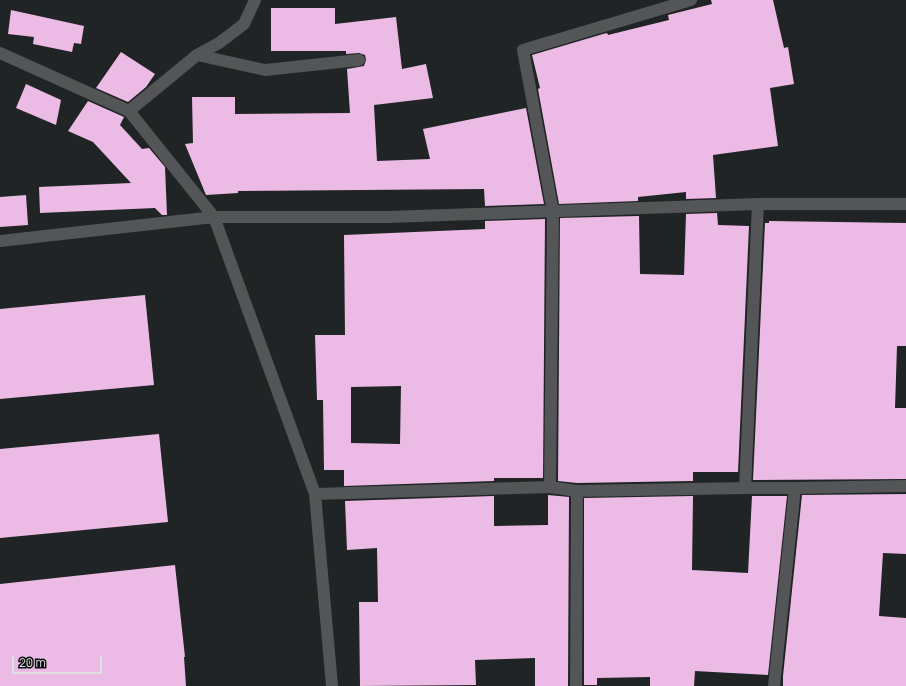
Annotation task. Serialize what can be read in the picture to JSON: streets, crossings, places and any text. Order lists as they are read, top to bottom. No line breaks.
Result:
{"scale_bar":"20 m"}
